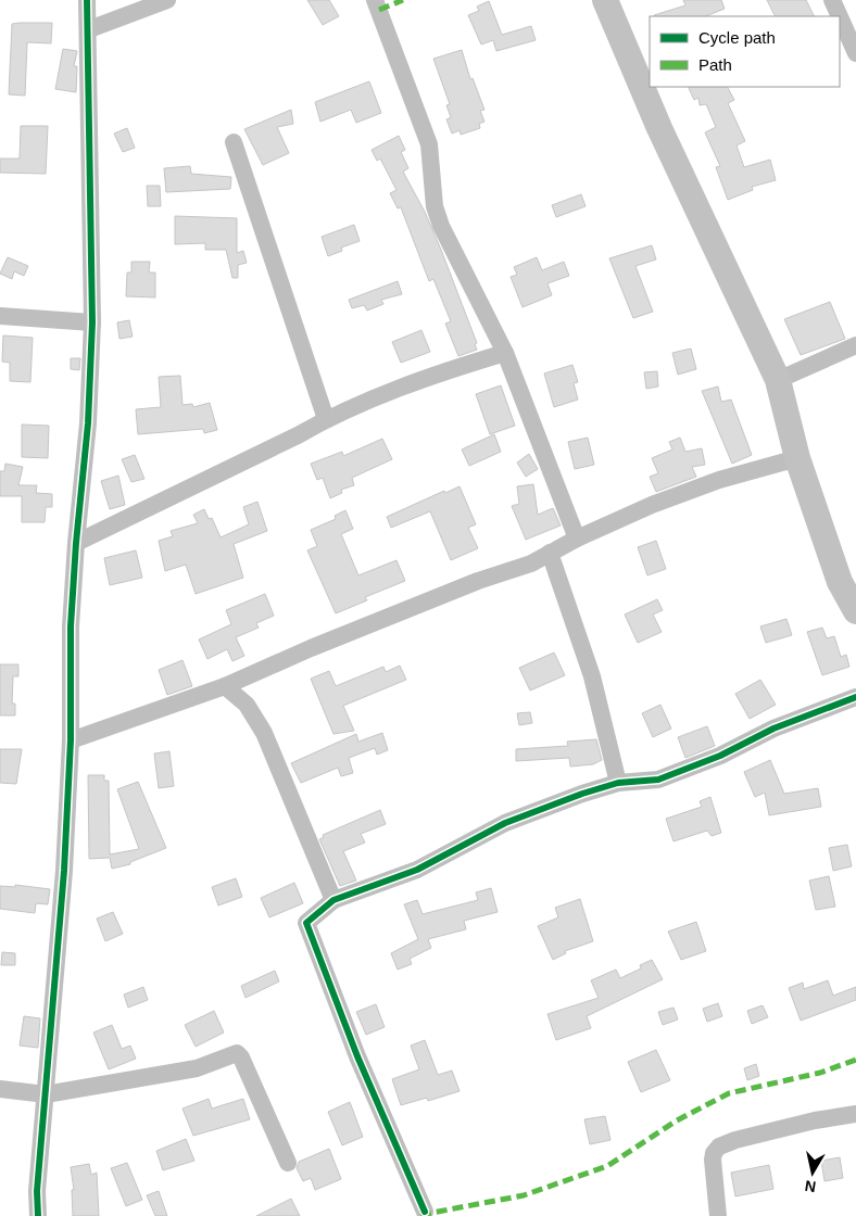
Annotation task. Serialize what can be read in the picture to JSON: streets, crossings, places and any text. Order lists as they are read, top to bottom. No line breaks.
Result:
{"legend":["Cycle path","Path"],"north":"bottom"}
